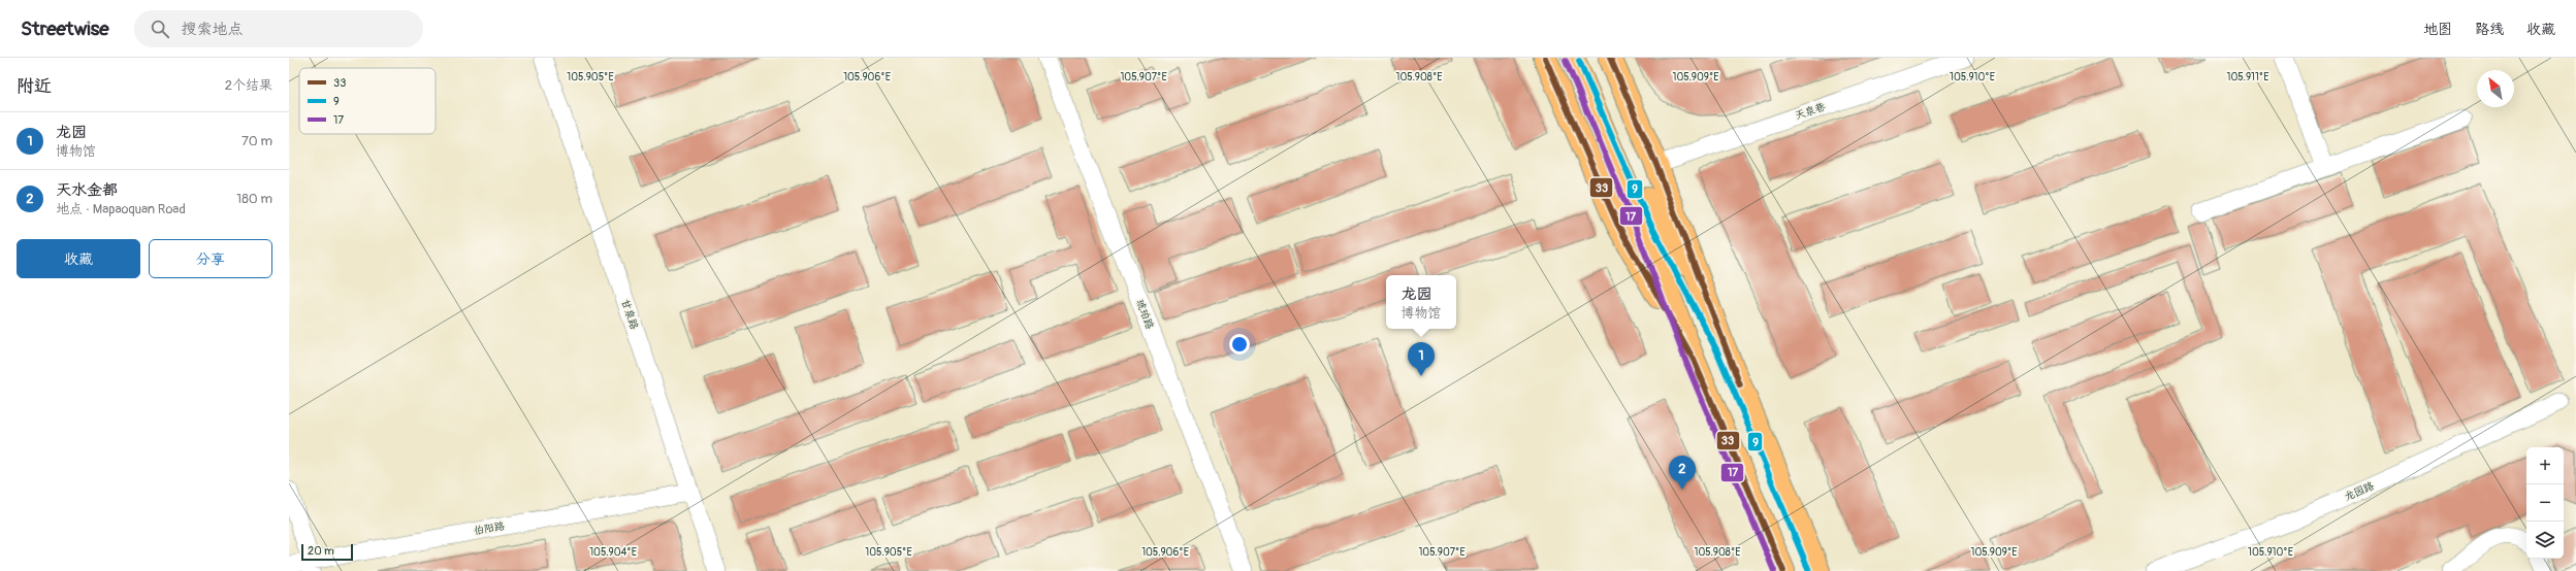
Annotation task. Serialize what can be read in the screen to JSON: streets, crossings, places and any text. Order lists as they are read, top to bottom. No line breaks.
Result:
{"streets":{"street":["天泉巷","甘泉路","琥珀路","龙园路","伯阳路"]},"crossings":[["甘泉路","伯阳路"]],"lines":["transit line 33","transit line 9","transit line 17"],"legend":["33","9","17"],"scale_bar":"20 m","north":"top left","page":{"header":"Streetwise","search":"搜索地点","nav":["地图","路线","收藏"],"heading":["附近","2个结果"],"list":[{"mark":"1","name":"龙园","note":"博物馆","value":"70 m"},{"mark":"2","name":"天水金都","note":"地点 · Mapaoquan Road","value":"180 m"}],"buttons":["收藏","分享"],"popup":["龙园","博物馆"],"pins":["1","2"],"map_buttons":["+","−"],"scale":"20 m"},"coordinates":["105.905°E","105.906°E","105.907°E","105.908°E","105.909°E","105.910°E","105.911°E","105.904°E"]}
